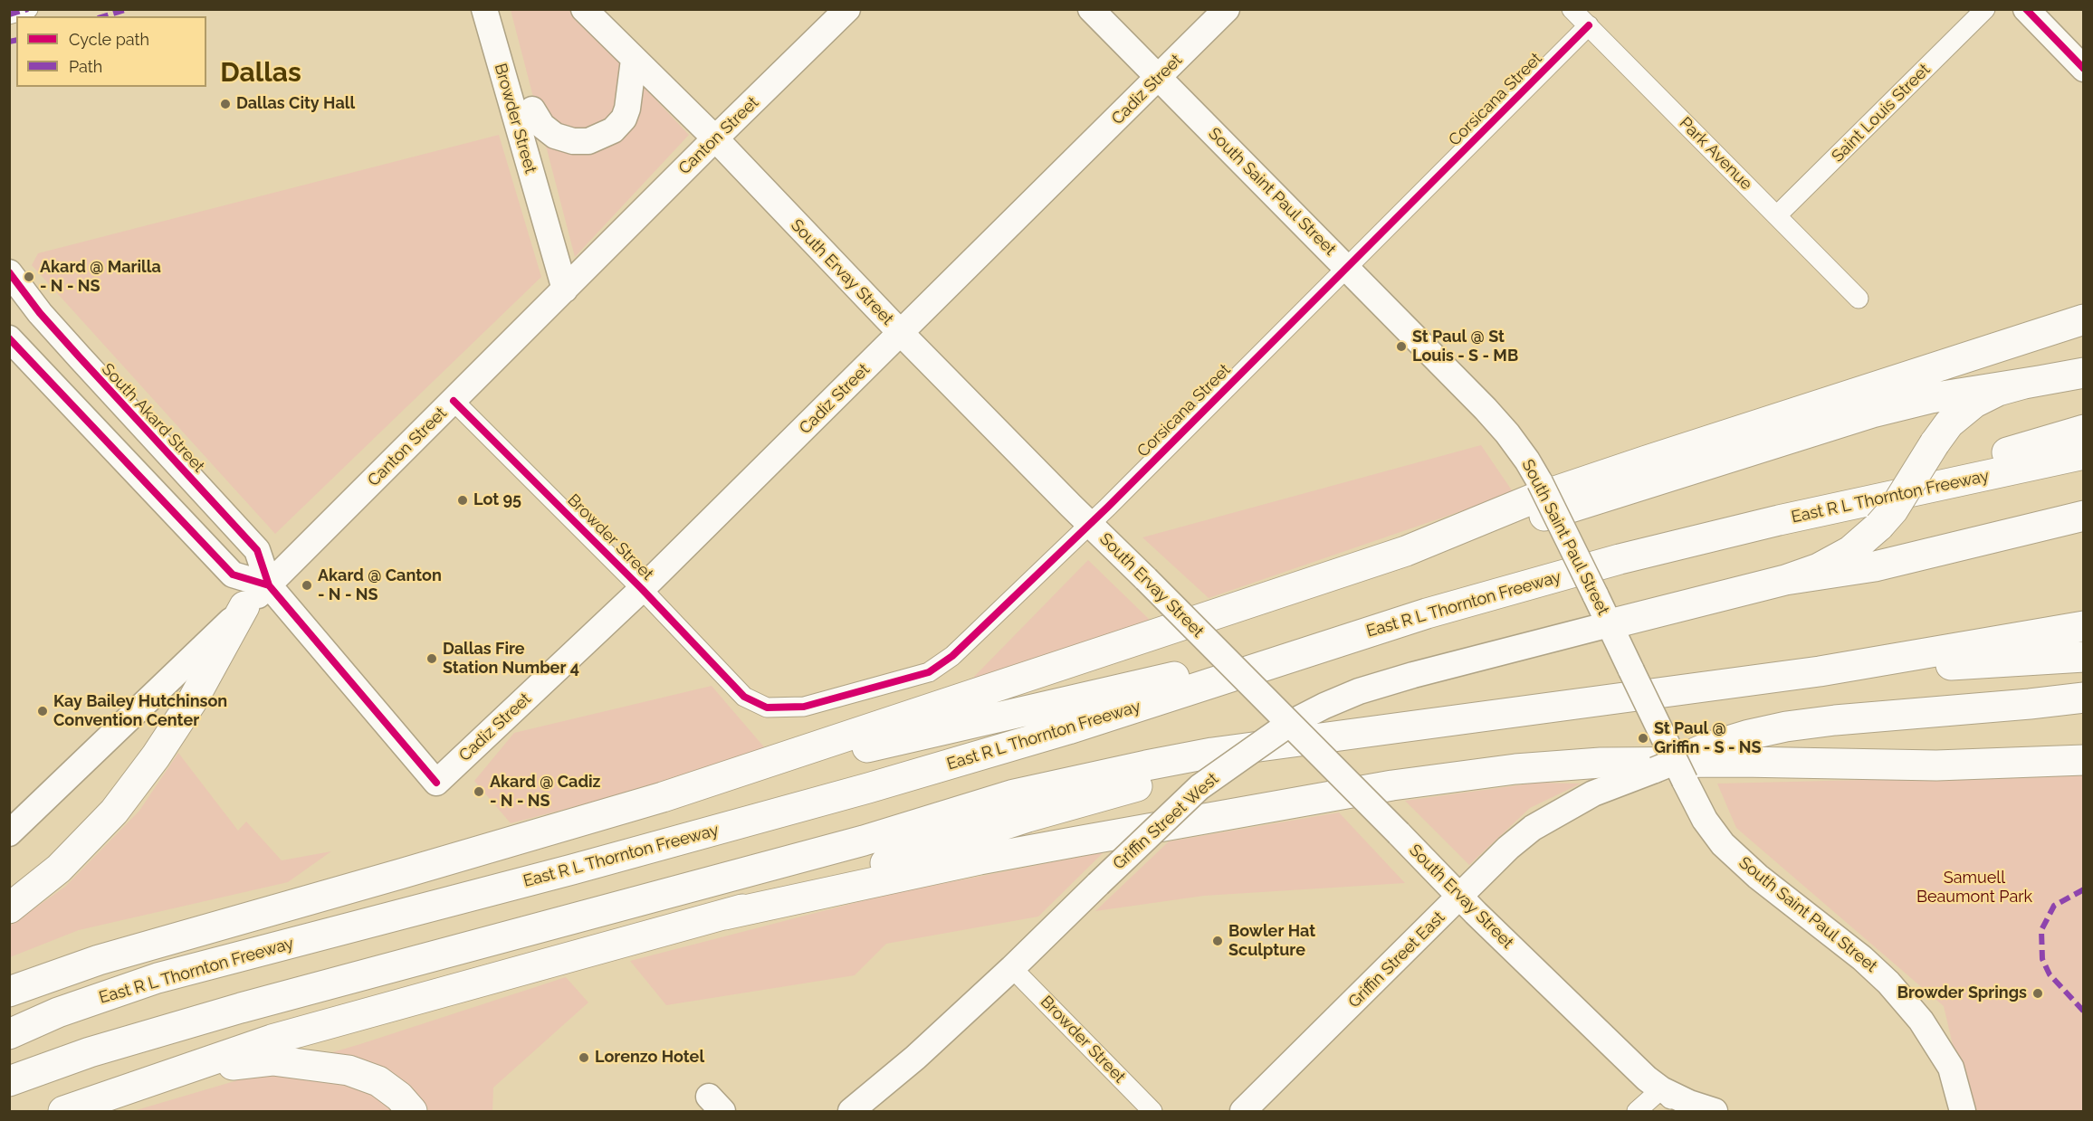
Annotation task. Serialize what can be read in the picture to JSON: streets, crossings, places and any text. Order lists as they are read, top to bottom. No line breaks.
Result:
{"streets":{"highway":["East R L Thornton Freeway"],"main road":["Cadiz Street","Browder Street","Canton Street","South Saint Paul Street","South Ervay Street","South Akard Street","Griffin Street West","Griffin Street East"],"street":["Corsicana Street","Saint Louis Street","Park Avenue"]},"crossings":[["Cadiz Street","Browder Street"],["Cadiz Street","South Saint Paul Street"],["Cadiz Street","South Ervay Street"],["Cadiz Street","South Akard Street"],["Corsicana Street","Browder Street"],["Corsicana Street","Park Avenue"],["Corsicana Street","South Saint Paul Street"],["Corsicana Street","South Ervay Street"],["Saint Louis Street","Park Avenue"],["Browder Street","Canton Street"],["Browder Street","Griffin Street West"],["Canton Street","South Ervay Street"],["Canton Street","South Akard Street"],["South Saint Paul Street","Griffin Street West"],["South Saint Paul Street","Griffin Street East"],["South Ervay Street","Griffin Street West"],["South Ervay Street","Griffin Street East"]],"districts":["Dallas"],"parks":["Samuell Beaumont Park"],"places":["Dallas City Hall","Akard @ Marilla - N - NS","St Paul @ St Louis - S - MB","Lot 95","Akard @ Canton - N - NS","Dallas Fire Station Number 4","Kay Bailey Hutchinson Convention Center","St Paul @ Griffin - S - NS","Akard @ Cadiz - N - NS","Bowler Hat Sculpture","Browder Springs","Lorenzo Hotel"],"legend":["Cycle path","Path"]}
